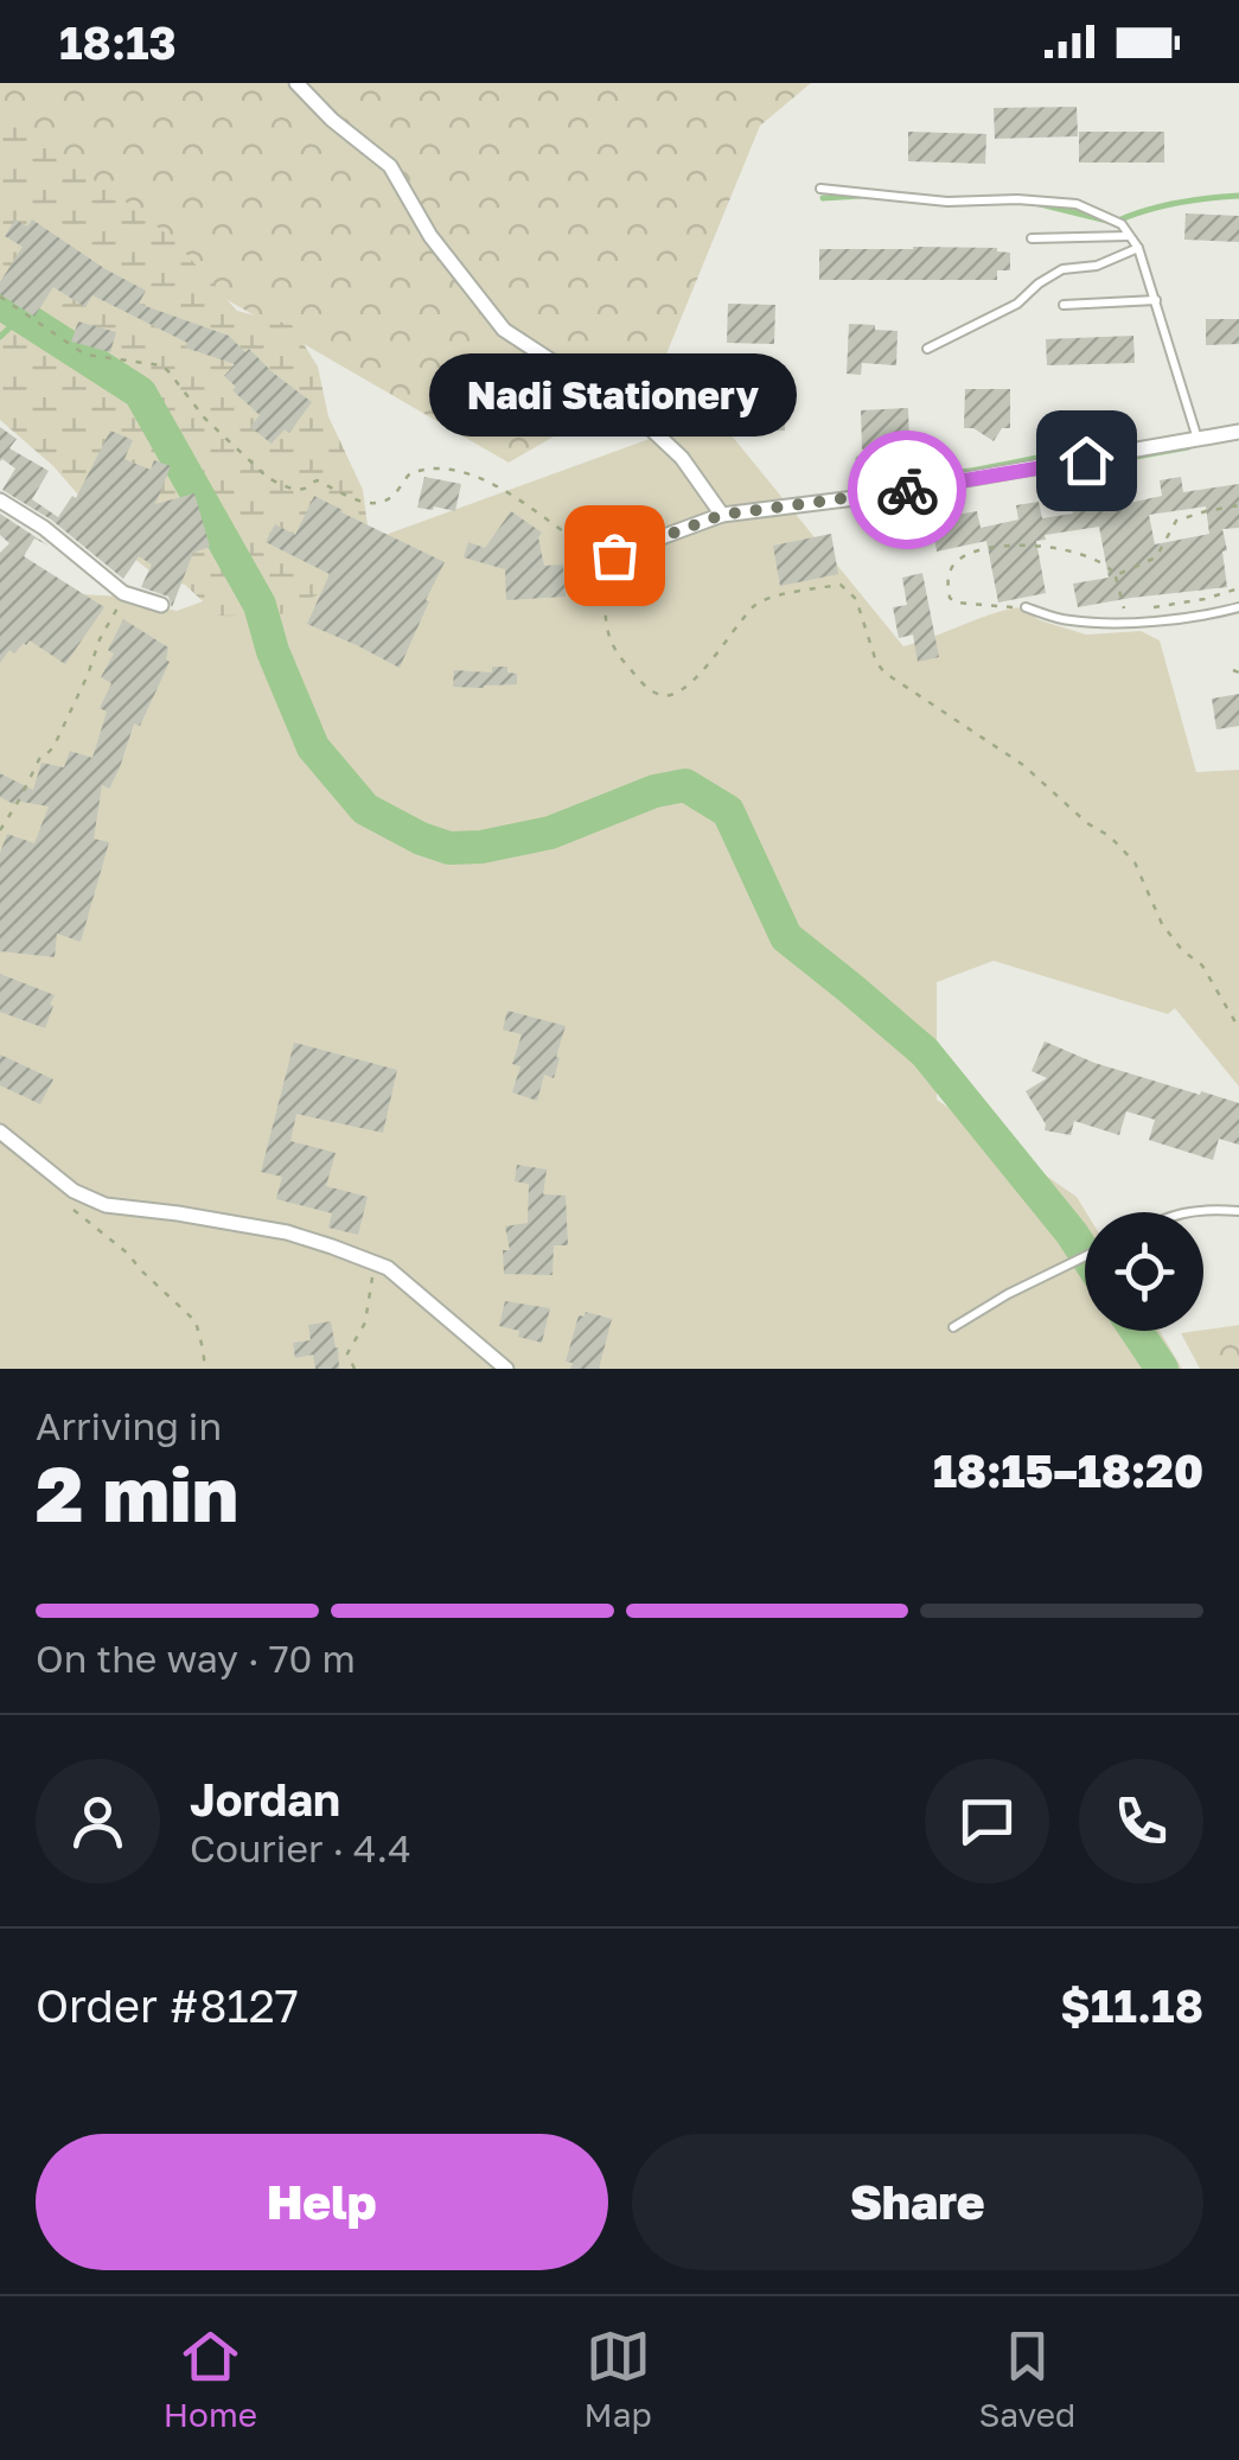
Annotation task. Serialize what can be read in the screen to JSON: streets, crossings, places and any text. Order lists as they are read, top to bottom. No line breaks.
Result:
{"places":["Nadi Stationery"],"page":{"status":"18:13","bubble":"Nadi Stationery","heading":["2 min","Arriving in","18:15–18:20"],"panel":["Jordan","Courier · 4.4","Order #8127","$11.18"],"bar":"On the way · 70 m","buttons":["Help","Share"],"tabs":["Home","Map","Saved"]}}
